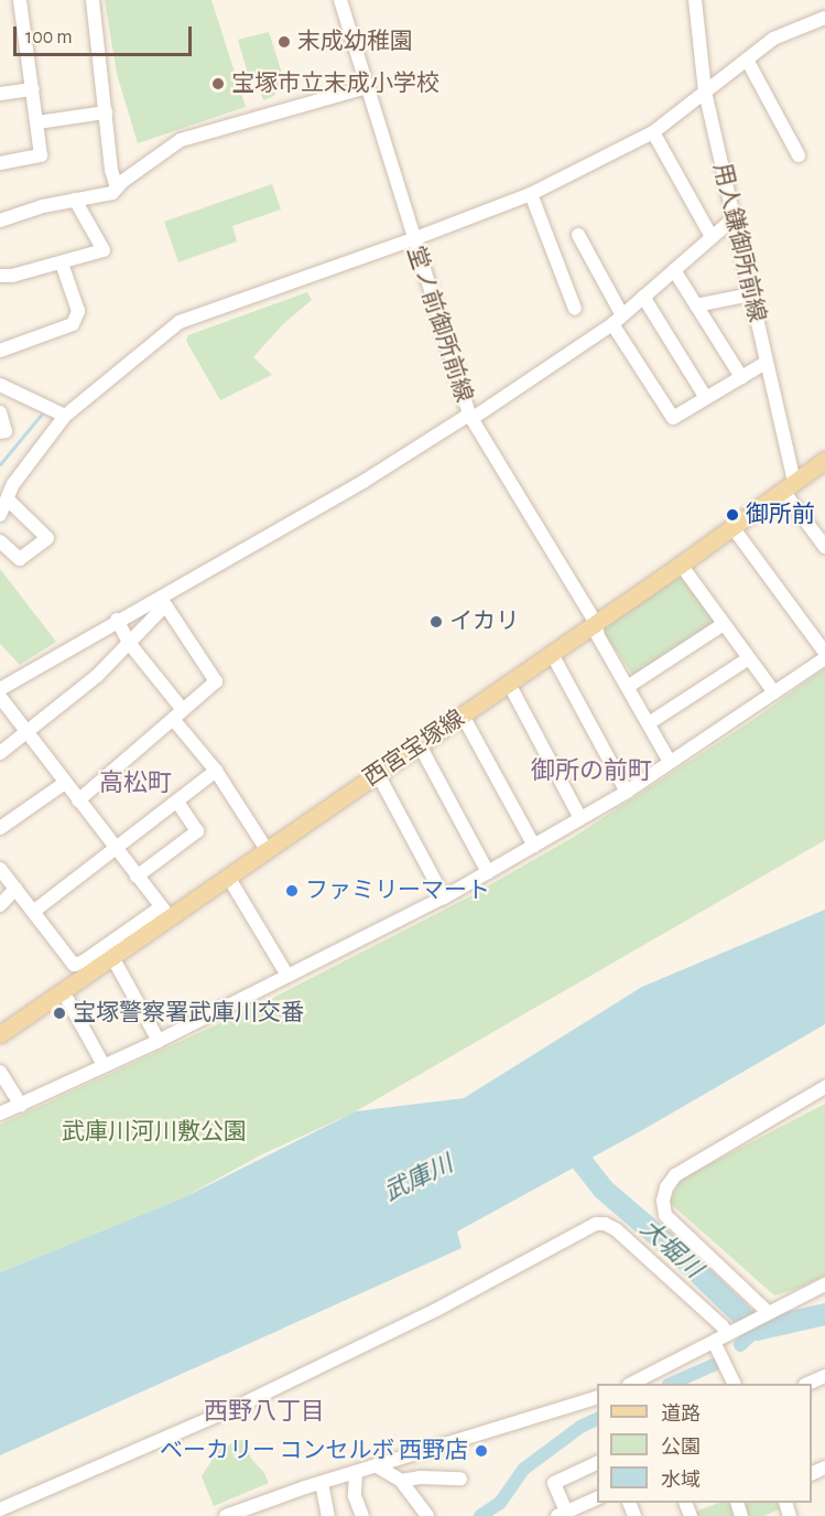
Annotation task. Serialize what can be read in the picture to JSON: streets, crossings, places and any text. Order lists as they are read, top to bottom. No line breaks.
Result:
{"streets":{"main road":["西宮宝塚線"],"street":["用人鎌御所前線","堂ノ前御所前線"]},"crossings":[["用人鎌御所前線","西宮宝塚線"],["堂ノ前御所前線","西宮宝塚線"]],"districts":["御所の前町","高松町","西野八丁目"],"water":["武庫川","大堀川"],"parks":["武庫川河川敷公園"],"places":["末成幼稚園","宝塚市立末成小学校","御所前","イカリ","ファミリーマート","宝塚警察署武庫川交番","ベーカリー コンセルボ 西野店"],"legend":["道路","公園","水域"],"scale_bar":"100 m"}
